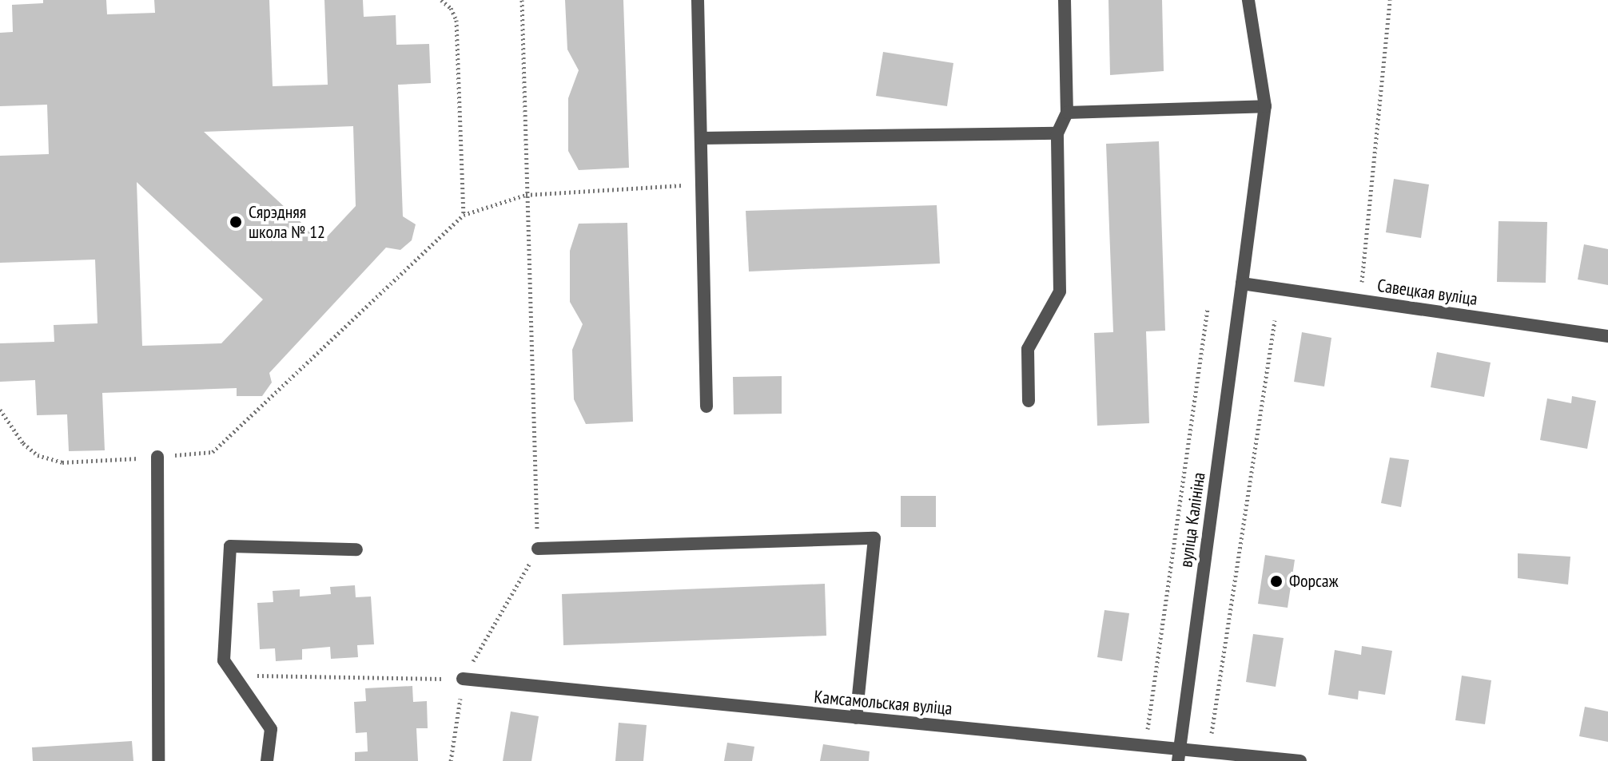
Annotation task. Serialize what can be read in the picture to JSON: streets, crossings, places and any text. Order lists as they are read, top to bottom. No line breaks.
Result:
{"streets":{"street":["Савецкая вуліца","вуліца Калініна","Камсамольская вуліца"]},"crossings":[["Савецкая вуліца","вуліца Калініна"],["вуліца Калініна","Камсамольская вуліца"]],"places":["Сярэдняя школа № 12","Форсаж"]}
